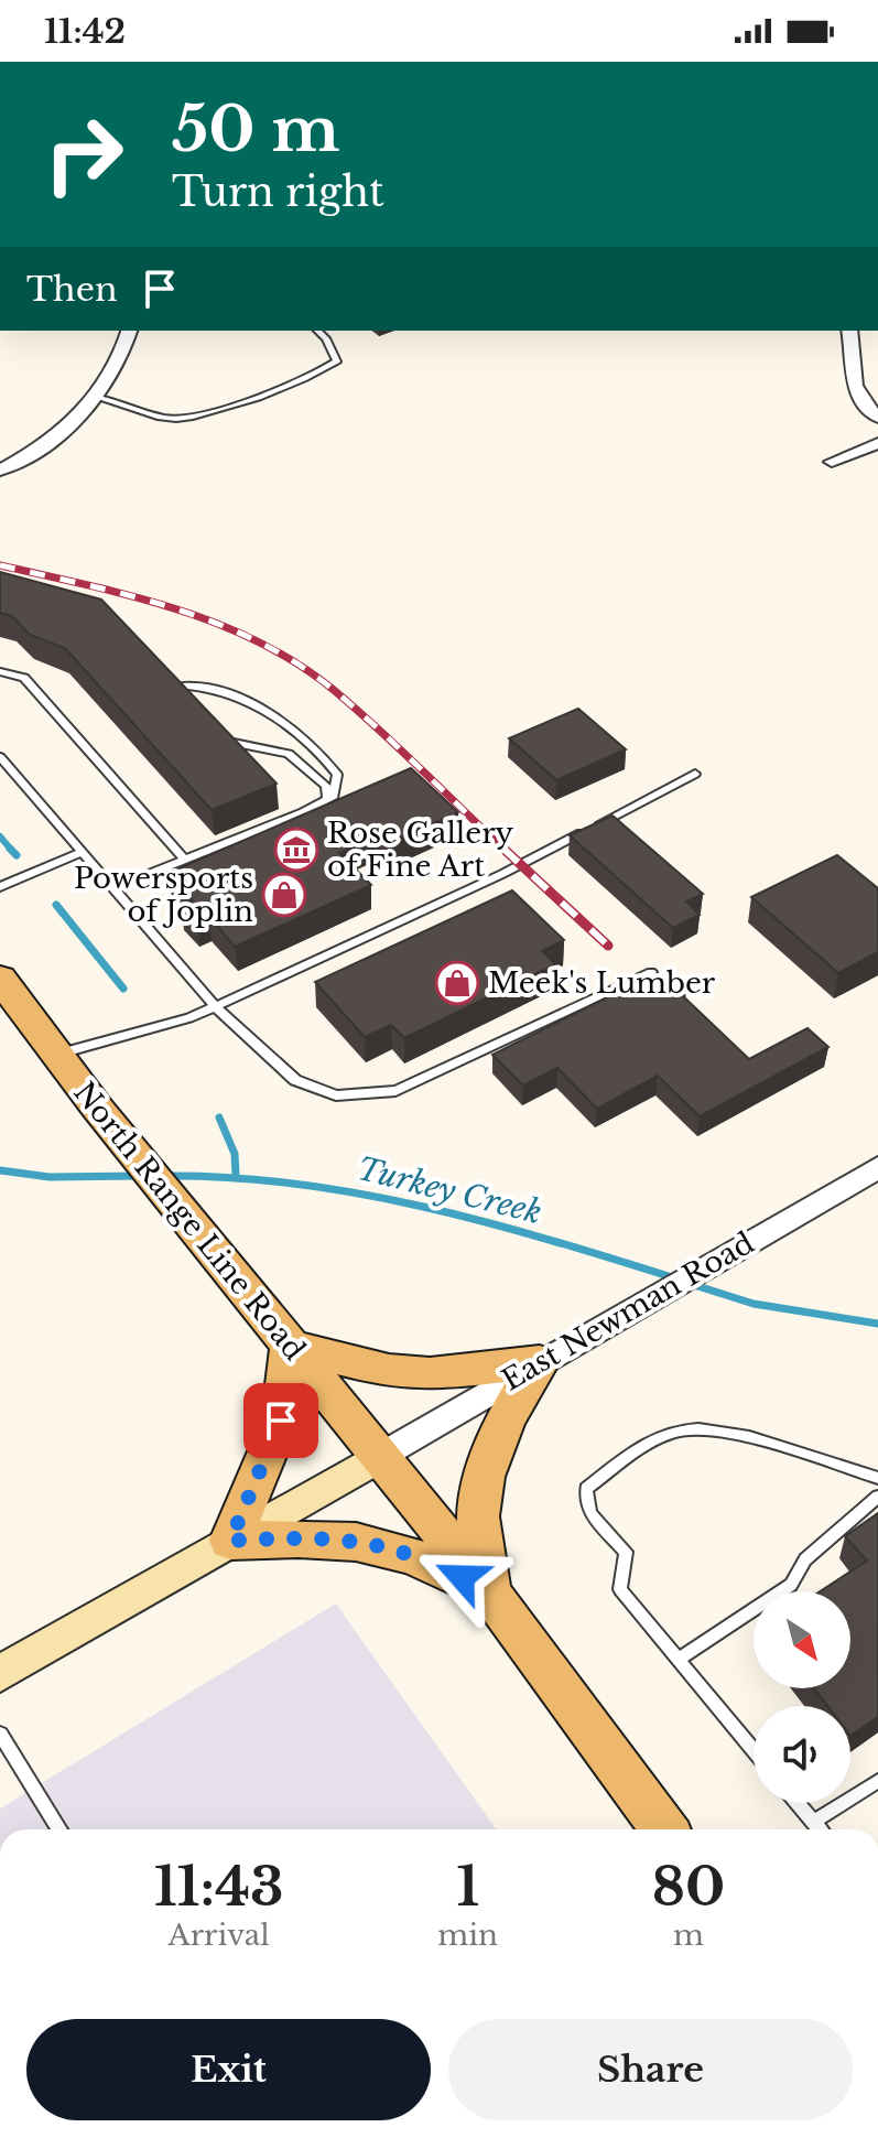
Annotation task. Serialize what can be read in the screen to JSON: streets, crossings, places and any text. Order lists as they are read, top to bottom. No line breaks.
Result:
{"streets":{"main road":["North Range Line Road"],"street":["East Newman Road"]},"crossings":[["North Range Line Road","East Newman Road"]],"water":["Turkey Creek"],"places":{"museum":["Rose Gallery of Fine Art"],"shop":["Powersports of Joplin","Meek's Lumber"]},"north":"bottom right","page":{"status":"11:42","turn":["50 m","Turn right"],"then":"Then","eta":["11:43","Arrival","1","min","80","m"],"buttons":["Exit","Share"]}}
